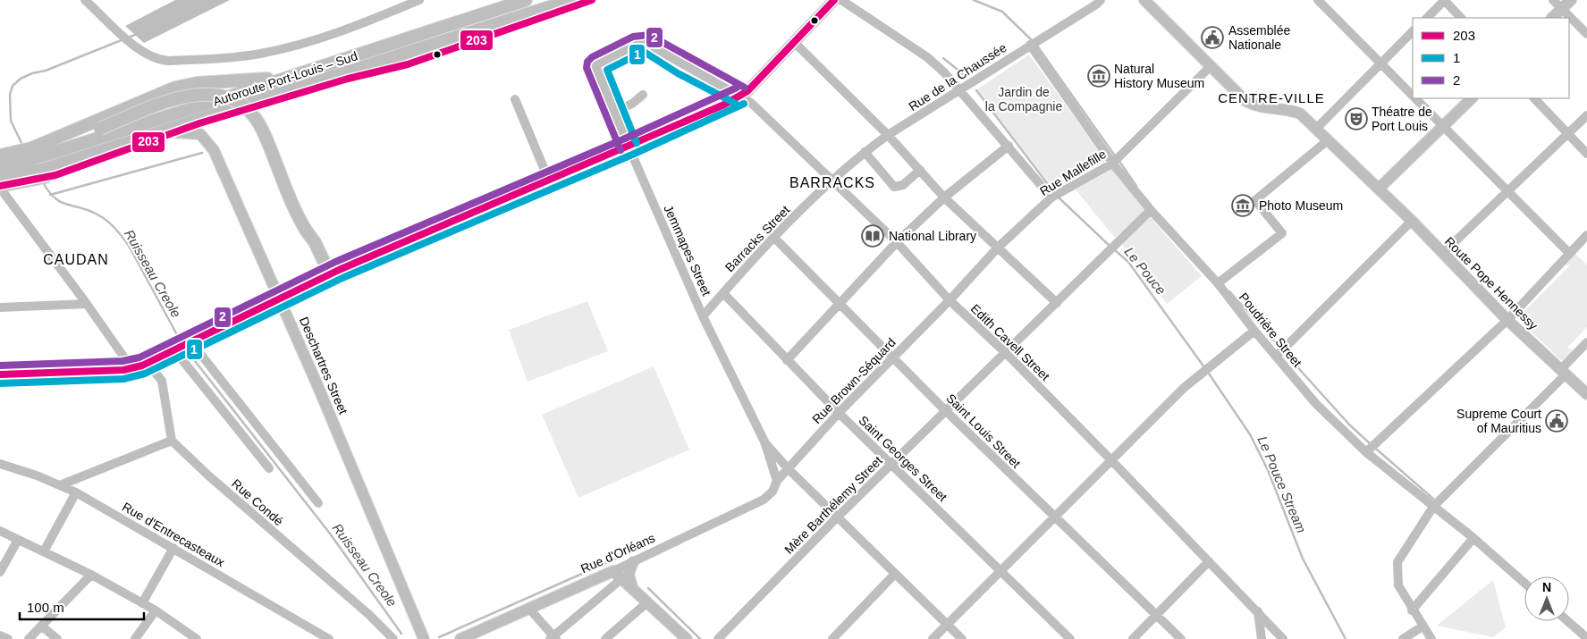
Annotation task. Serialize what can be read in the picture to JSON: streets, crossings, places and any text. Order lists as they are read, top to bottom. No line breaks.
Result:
{"streets":{"highway":["Autoroute Port-Louis – Sud"],"main road":["Route Pope Hennessy","Deschartres Street","Rue d'Orléans"],"street":["Rue de la Chaussée","Rue Mallefille","Barracks Street","Jemmapes Street","Poudrière Street","Edith Cavell Street","Rue Brown-Séquard","Saint Louis Street","Saint Georges Street","Rue Condé","Mère Barthélemy Street","Rue d'Entrecasteaux"]},"crossings":[["Rue de la Chaussée","Barracks Street"],["Rue de la Chaussée","Poudrière Street"],["Rue de la Chaussée","Edith Cavell Street"],["Rue Mallefille","Route Pope Hennessy"],["Rue Mallefille","Poudrière Street"],["Rue Mallefille","Edith Cavell Street"],["Rue Mallefille","Rue Brown-Séquard"],["Barracks Street","Jemmapes Street"],["Barracks Street","Edith Cavell Street"],["Barracks Street","Saint Louis Street"],["Barracks Street","Saint Georges Street"],["Jemmapes Street","Edith Cavell Street"],["Jemmapes Street","Rue Brown-Séquard"],["Jemmapes Street","Mère Barthélemy Street"],["Jemmapes Street","Rue d'Orléans"],["Poudrière Street","Mère Barthélemy Street"],["Edith Cavell Street","Rue Brown-Séquard"],["Edith Cavell Street","Mère Barthélemy Street"],["Rue Brown-Séquard","Saint Louis Street"],["Rue Brown-Séquard","Saint Georges Street"],["Rue Brown-Séquard","Rue d'Orléans"],["Saint Louis Street","Mère Barthélemy Street"],["Saint Georges Street","Mère Barthélemy Street"]],"districts":["CENTRE-VILLE","BARRACKS","CAUDAN"],"water":["Le Pouce","Ruisseau Creole","Le Pouce Stream"],"parks":["Jardin de la Compagnie"],"places":{"public building":["Assemblée Nationale","Supreme Court of Mauritius"],"museum":["Natural History Museum","Photo Museum"],"theatre":["Théatre de Port Louis"],"library":["National Library"]},"lines":["transit line 203","transit line 2","transit line 1"],"legend":["203","1","2"],"scale_bar":"100 m","north":"top"}
